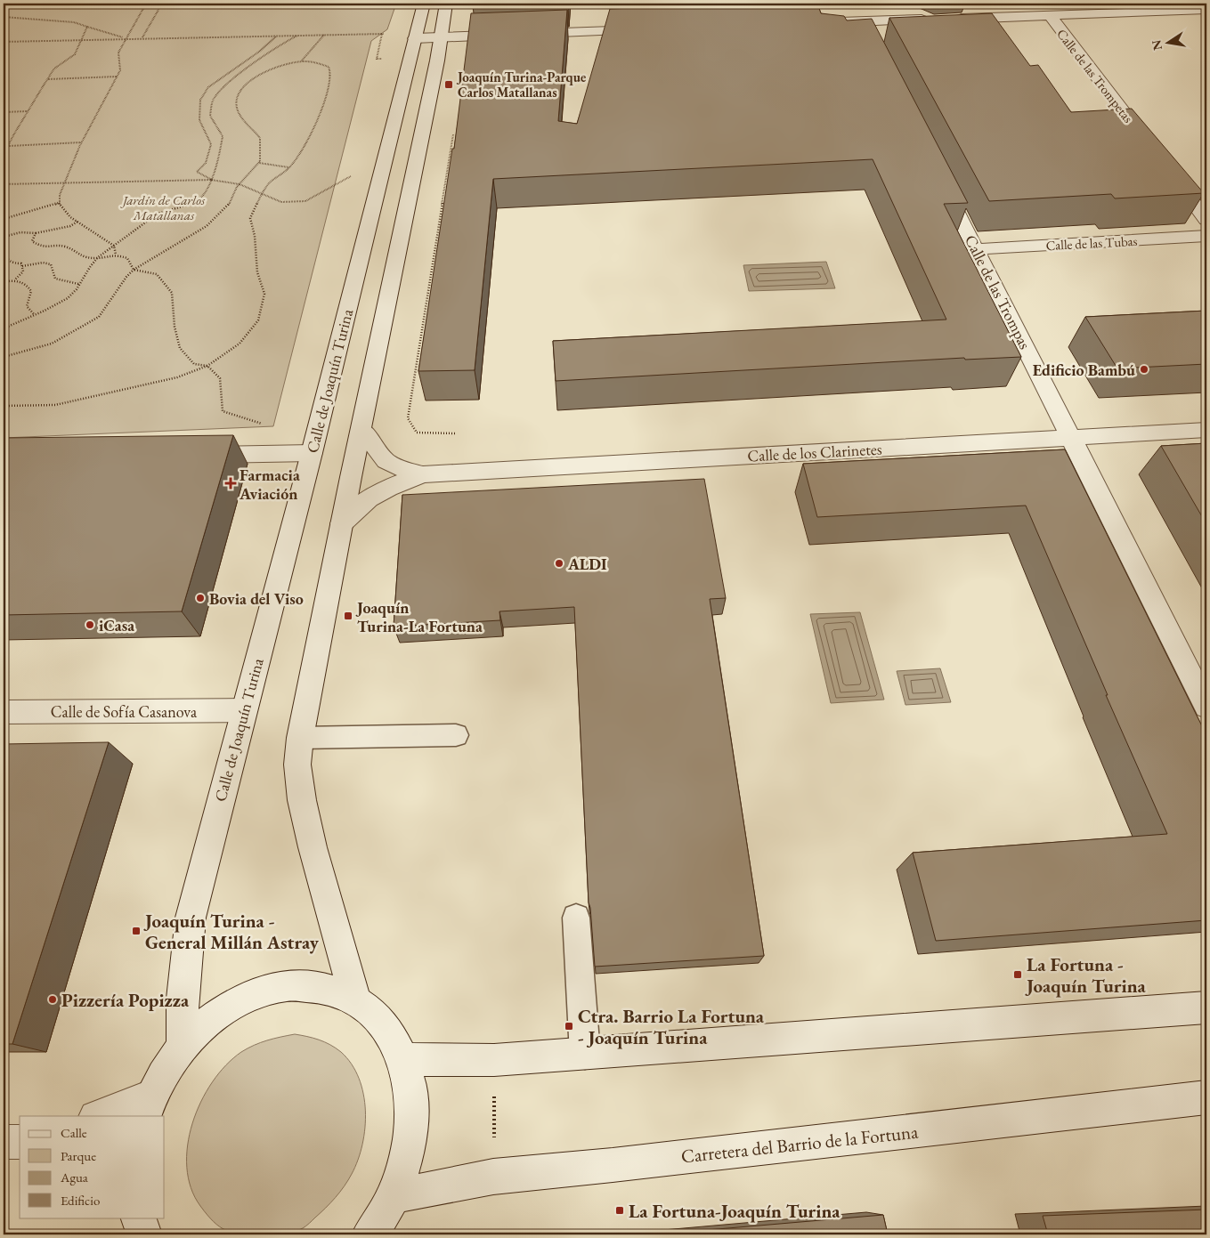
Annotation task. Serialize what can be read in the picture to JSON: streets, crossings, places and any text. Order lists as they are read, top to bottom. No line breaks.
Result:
{"streets":{"main road":["Calle de las Trompetas","Calle de las Tubas","Calle de las Trompas","Calle de Joaquín Turina","Calle de los Clarinetes","Calle de Sofía Casanova","Carretera del Barrio de la Fortuna"]},"crossings":[["Calle de las Tubas","Calle de las Trompas"],["Calle de las Trompas","Calle de los Clarinetes"],["Calle de Joaquín Turina","Calle de Sofía Casanova"]],"parks":["Jardín de Carlos Matallanas"],"places":{"transit":["Joaquín Turina-Parque Carlos Matallanas","Joaquín Turina-La Fortuna","Joaquín Turina - General Millán Astray","La Fortuna - Joaquín Turina","Ctra. Barrio La Fortuna - Joaquín Turina","La Fortuna-Joaquín Turina"],"other":["Edificio Bambú","ALDI","Bovia del Viso","iCasa","Pizzería Popizza"],"health":["Farmacia Aviación"]},"legend":["Calle","Parque","Agua","Edificio"],"north":"left"}
